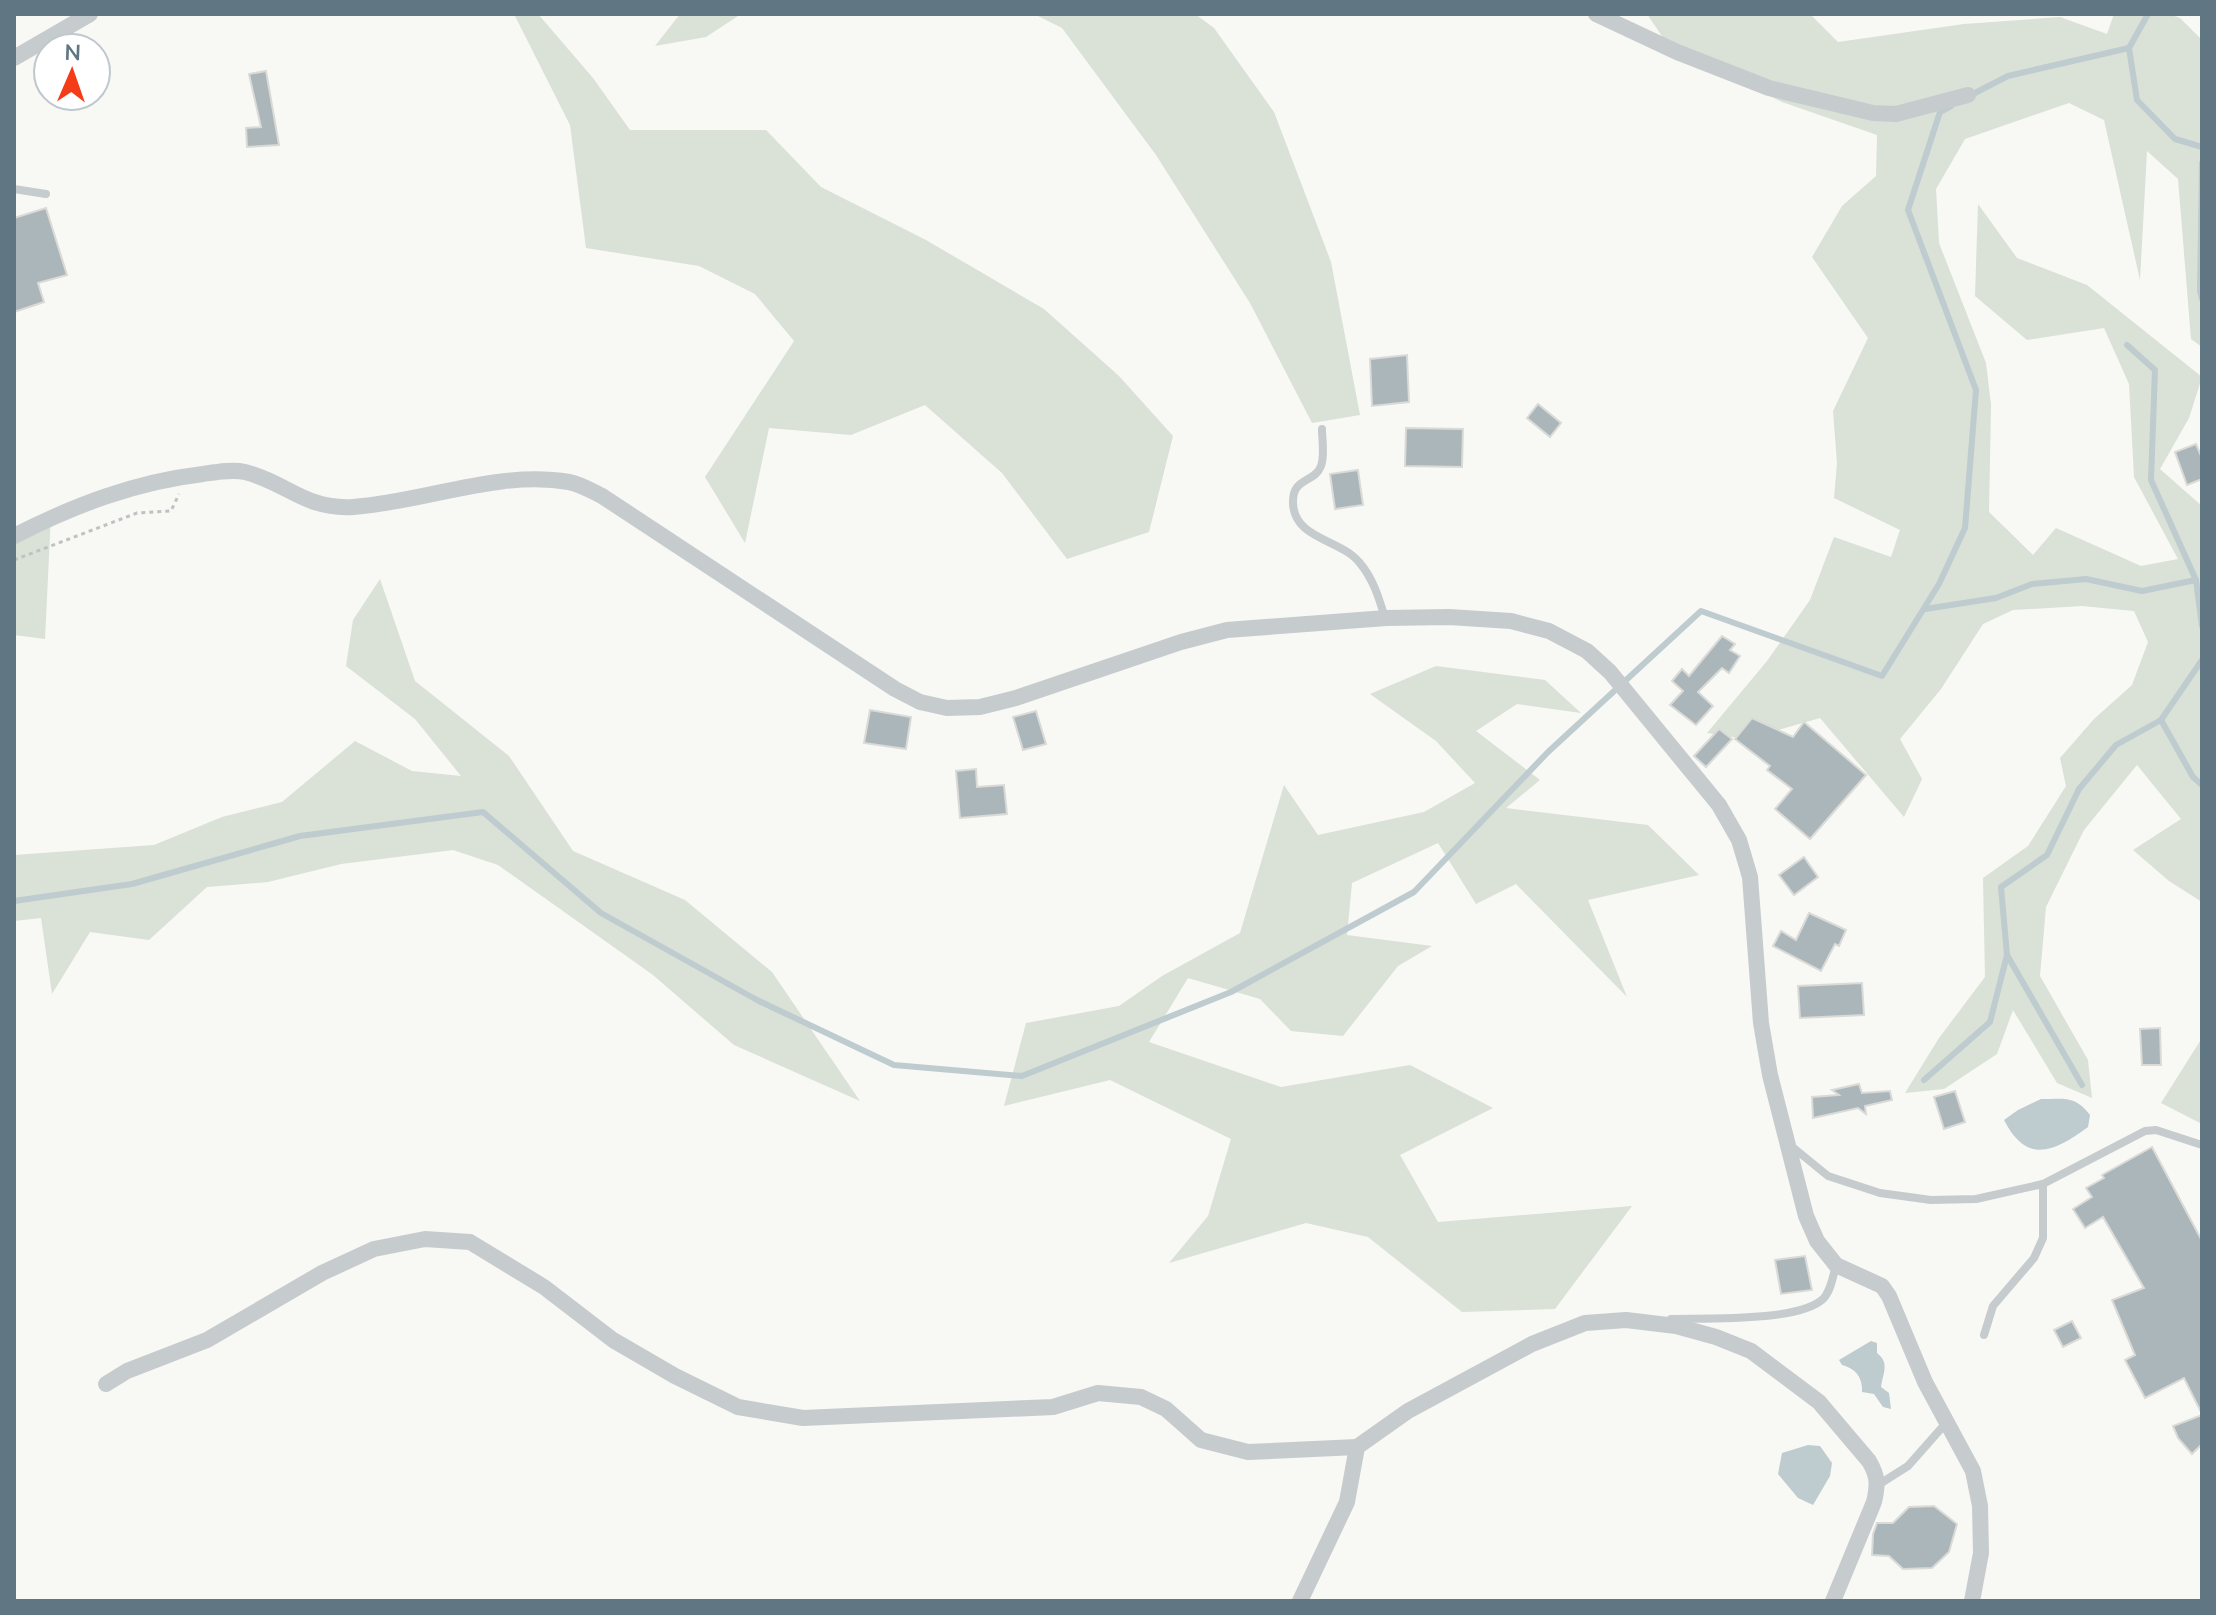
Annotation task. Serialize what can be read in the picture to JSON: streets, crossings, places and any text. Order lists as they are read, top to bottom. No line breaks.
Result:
{"north":"top"}
